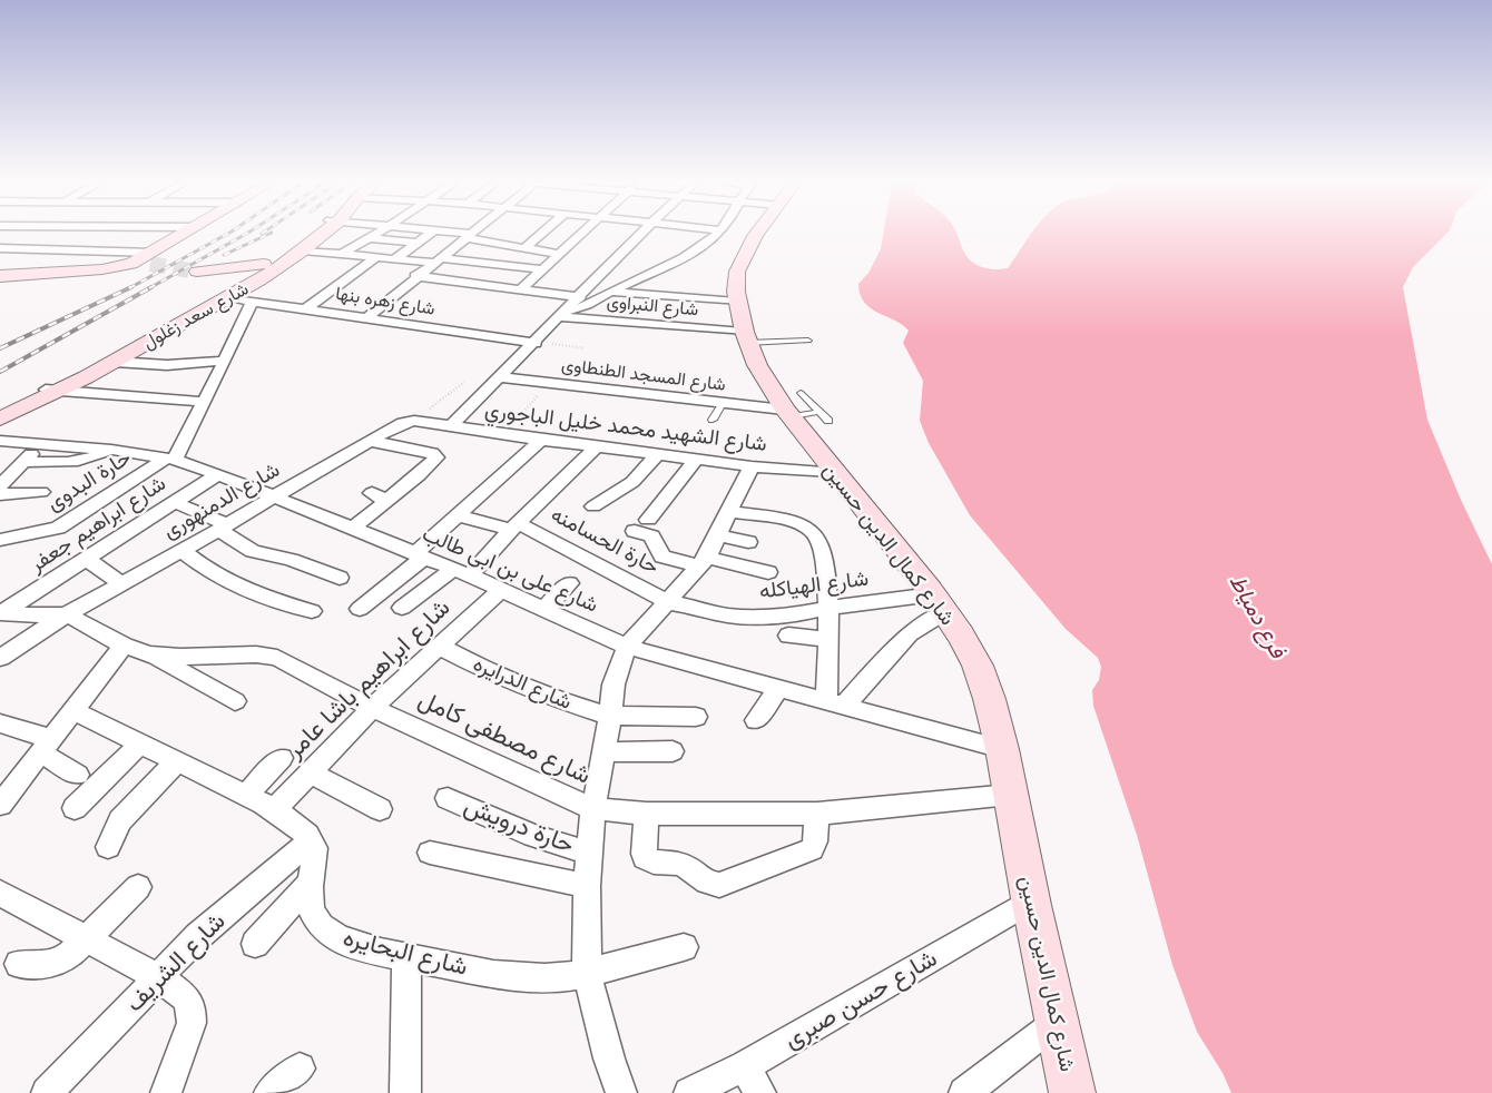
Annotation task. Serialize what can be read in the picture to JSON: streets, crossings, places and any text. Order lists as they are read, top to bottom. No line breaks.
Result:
{"streets":{"main road":["شارع سعد زغلول","شارع كمال الدين حسين"],"street":["شارع زهره بنها","شارع النبراوى","شارع المسجد الطنطاوى","شارع الشهيد محمد خليل الباجوري","حارة البدوى","شارع الدمنهورى","شارع ابراهيم جعفر","حارة الحسامنه","شارع على بن ابى طالب","شارع الهياكله","شارع ابراهيم باشا عامر","شارع الدرايره","شارع مصطفى كامل","حارة درويش","شارع البحايره","شارع الشريف","شارع حسن صبرى"]},"crossings":[["شارع زهره بنها","شارع سعد زغلول"],["شارع النبراوى","شارع كمال الدين حسين"],["شارع المسجد الطنطاوى","شارع كمال الدين حسين"],["شارع الشهيد محمد خليل الباجوري","شارع الدمنهورى"],["شارع الشهيد محمد خليل الباجوري","شارع كمال الدين حسين"],["حارة البدوى","شارع على بن ابى طالب"],["شارع الدمنهورى","شارع على بن ابى طالب"],["شارع الدمنهورى","شارع مصطفى كامل"],["شارع ابراهيم جعفر","شارع على بن ابى طالب"],["حارة الحسامنه","شارع الهياكله"],["شارع كمال الدين حسين","شارع على بن ابى طالب"],["شارع كمال الدين حسين","شارع الهياكله"],["شارع كمال الدين حسين","شارع مصطفى كامل"],["شارع كمال الدين حسين","شارع حسن صبرى"],["شارع على بن ابى طالب","شارع ابراهيم باشا عامر"],["شارع ابراهيم باشا عامر","شارع الدرايره"],["شارع ابراهيم باشا عامر","شارع مصطفى كامل"],["شارع البحايره","شارع الشريف"]],"water":["فرع دمياط"]}
